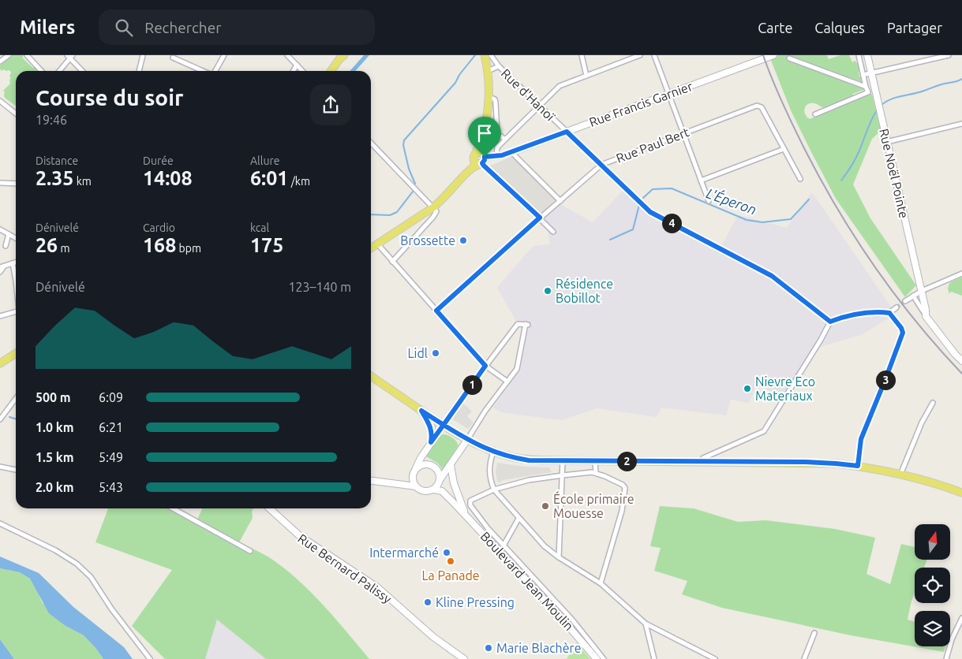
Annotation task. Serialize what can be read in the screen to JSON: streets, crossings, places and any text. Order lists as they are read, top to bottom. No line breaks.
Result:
{"streets":{"street":["Rue d'Hanoï","Rue Francis Garnier","Rue Paul Bert","Rue Noël Pointe","Rue Bernard Palissy","Boulevard Jean Moulin"]},"crossings":[["Rue d'Hanoï","Rue Francis Garnier"],["Rue d'Hanoï","Rue Paul Bert"]],"water":["L'Éperon"],"places":["Brossette","Résidence Bobillot","Lidl","Nievre Eco Materiaux","École primaire Mouesse","Intermarché","La Panade","Kline Pressing","Marie Blachère"],"north":"top","page":{"header":"Milers","search":"Rechercher","nav":["Carte","Calques","Partager"],"heading":["Course du soir","19:46"],"stats":[["Distance","2.35 km"],["Durée","14:08"],["Allure","6:01 /km"],["Dénivelé","26 m"],["Cardio","168 bpm"],["kcal","175"]],"pins":["4","3","1","2"],"chart":["Dénivelé","123–140 m"],"list":[{"name":"500 m","note":"6:09"},{"name":"1.0 km","note":"6:21"},{"name":"1.5 km","note":"5:49"},{"name":"2.0 km","note":"5:43"}]}}
